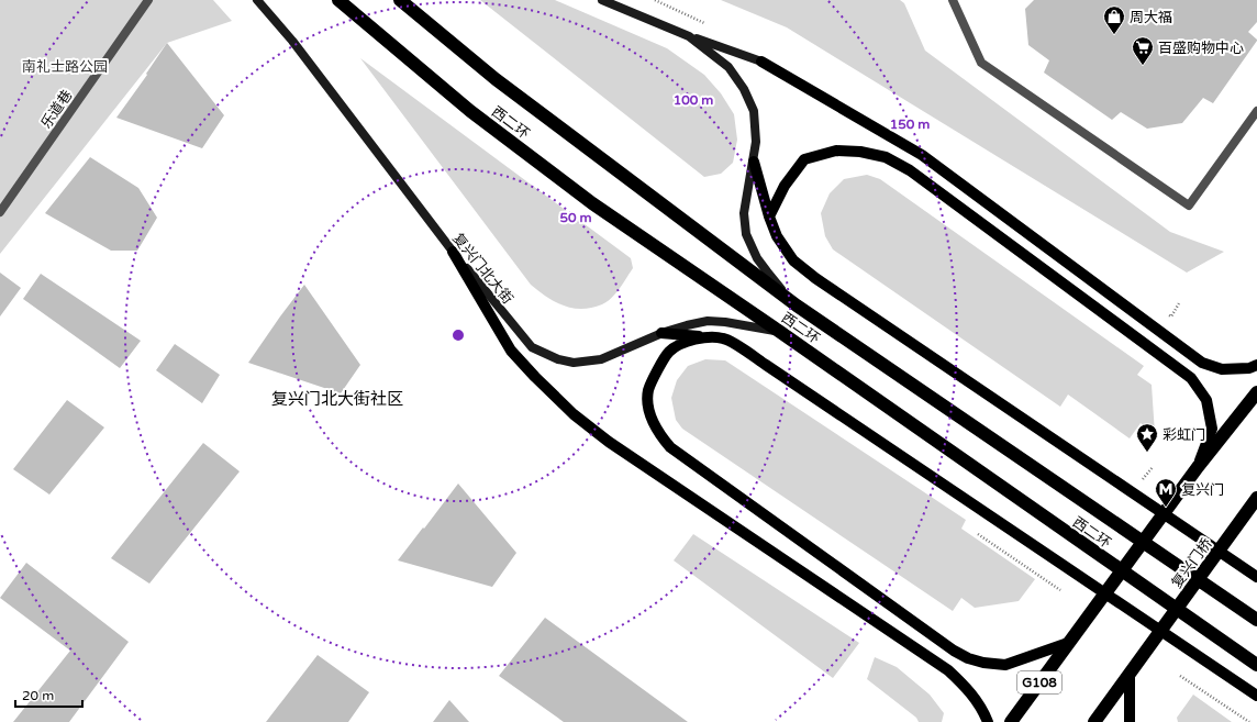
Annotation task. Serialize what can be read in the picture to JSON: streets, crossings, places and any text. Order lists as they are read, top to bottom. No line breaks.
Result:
{"streets":{"highway":["西二环","复兴门桥","G108"],"street":["复兴门北大街"],"lane":["乐道巷"]},"crossings":[["西二环","复兴门北大街"]],"districts":["复兴门北大街社区"],"parks":["南礼士路公园"],"places":{"shop":["周大福"],"supermarket":["百盛购物中心"],"place":["彩虹门"],"metro station":["复兴门"]},"scale_bar":"20 m","rings":["100 m","150 m","50 m"]}
